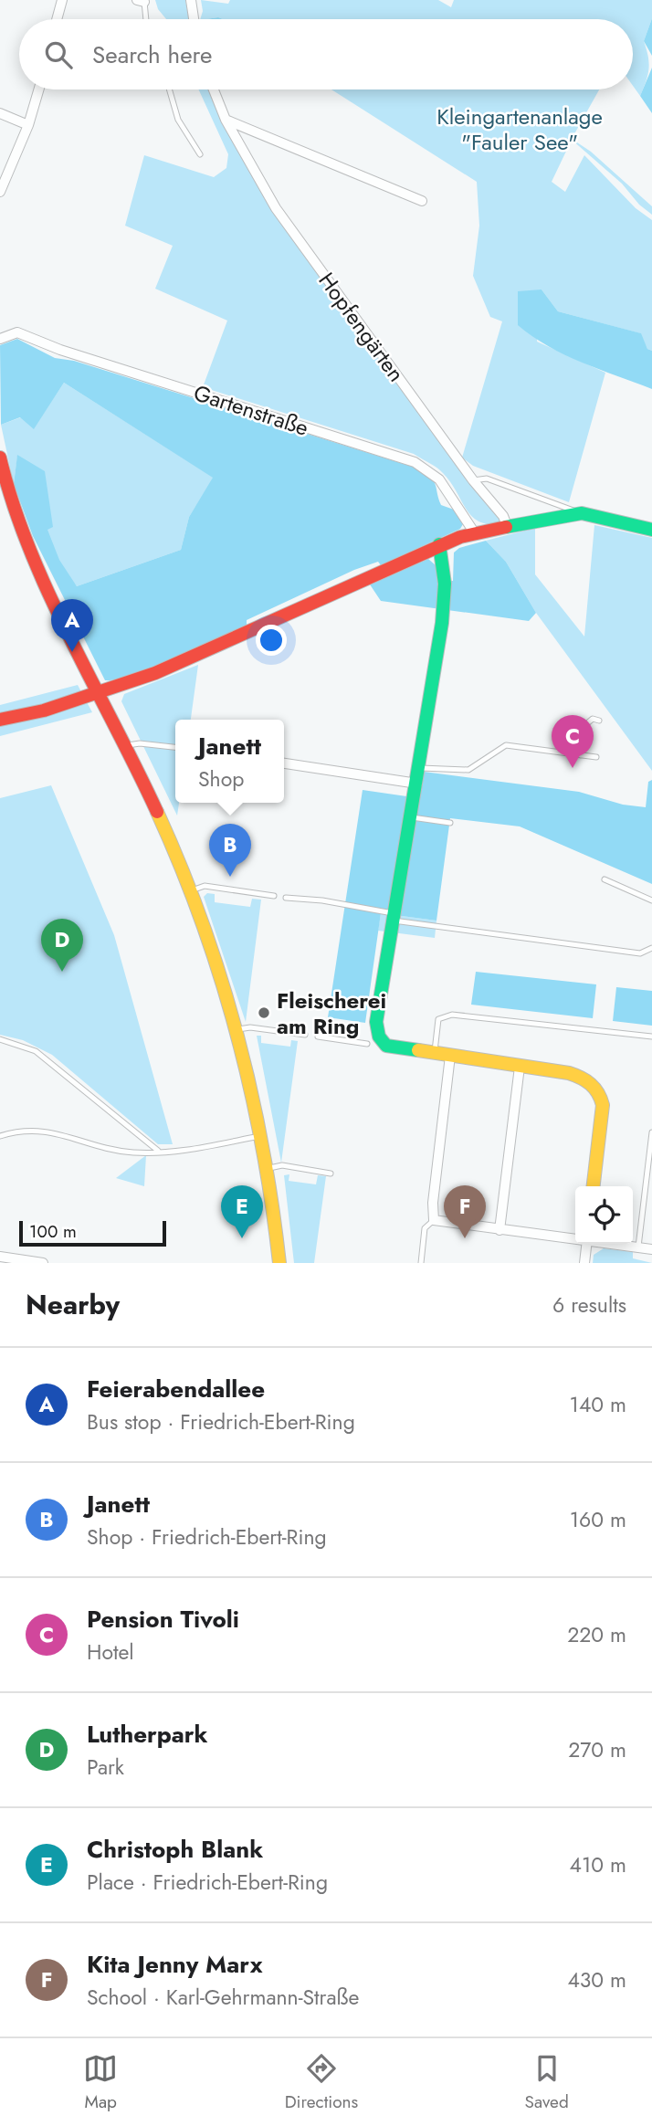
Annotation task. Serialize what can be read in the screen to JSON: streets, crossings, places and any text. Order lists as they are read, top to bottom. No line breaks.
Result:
{"streets":{"street":["Hopfengärten","Gartenstraße"]},"parks":["Kleingartenanlage \"Fauler See\""],"places":["Fleischerei am Ring"],"scale_bar":"100 m","page":{"search":"Search here","pins":["A","C","B","D","E","F"],"popup":["Janett","Shop"],"scale":"100 m","heading":["Nearby","6 results"],"list":[{"mark":"A","name":"Feierabendallee","note":"Bus stop · Friedrich-Ebert-Ring","value":"140 m"},{"mark":"B","name":"Janett","note":"Shop · Friedrich-Ebert-Ring","value":"160 m"},{"mark":"C","name":"Pension Tivoli","note":"Hotel","value":"220 m"},{"mark":"D","name":"Lutherpark","note":"Park","value":"270 m"},{"mark":"E","name":"Christoph Blank","note":"Place · Friedrich-Ebert-Ring","value":"410 m"},{"mark":"F","name":"Kita Jenny Marx","note":"School · Karl-Gehrmann-Straße","value":"430 m"}],"nav":["Map","Directions","Saved"]}}
